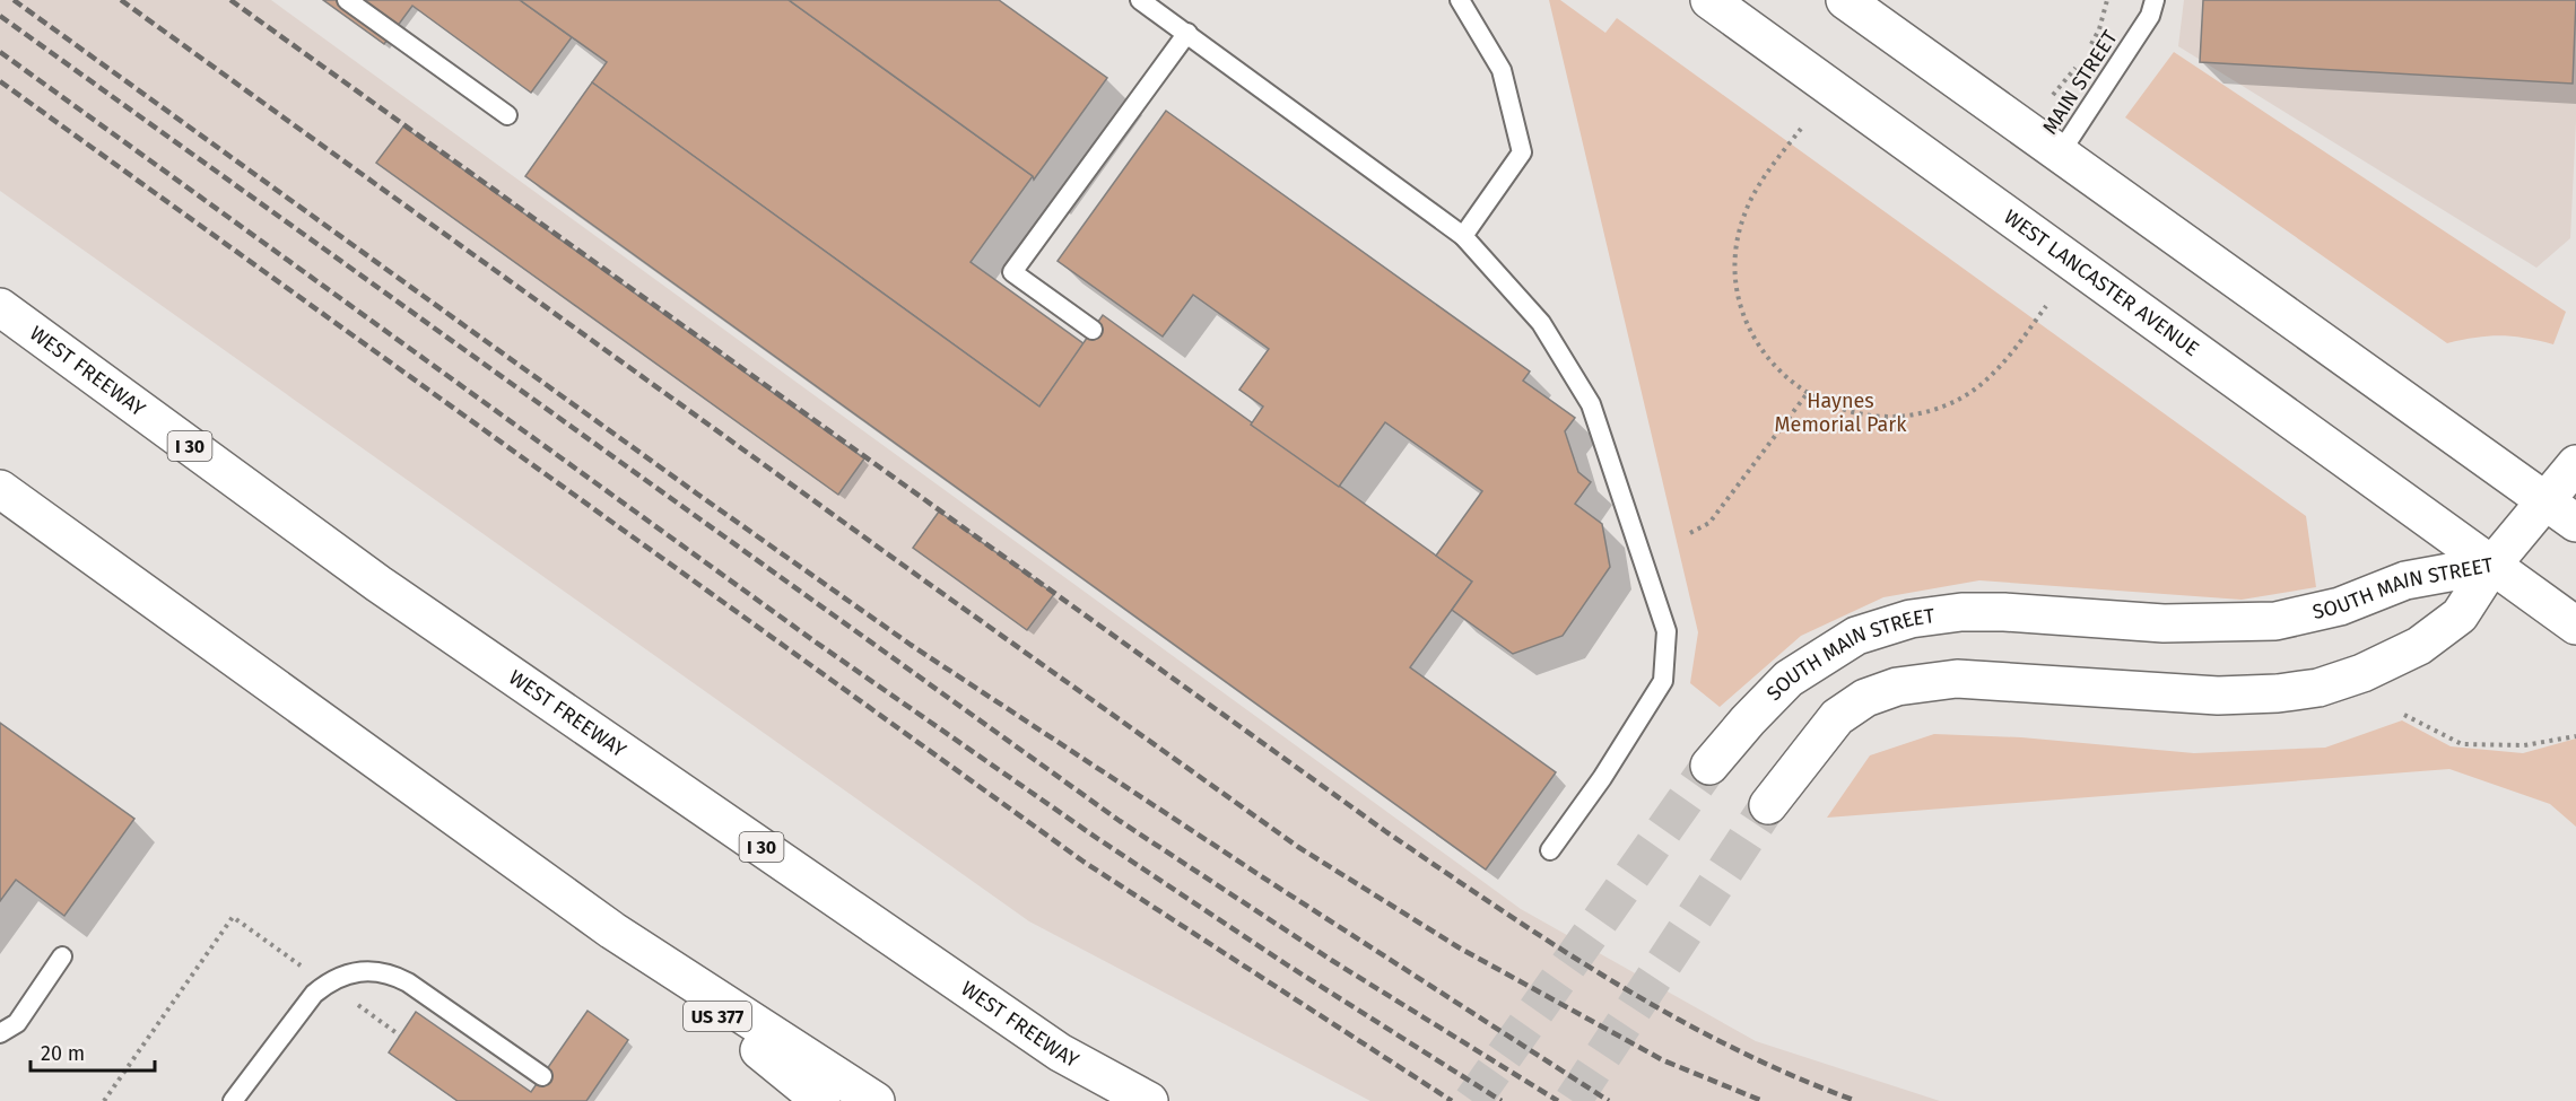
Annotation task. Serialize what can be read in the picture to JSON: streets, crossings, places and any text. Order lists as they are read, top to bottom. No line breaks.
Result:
{"streets":{"main road":["WEST LANCASTER AVENUE","WEST FREEWAY","I 30","SOUTH MAIN STREET","US 377"],"lane":["MAIN STREET"]},"crossings":[["WEST LANCASTER AVENUE","SOUTH MAIN STREET"]],"parks":["Haynes Memorial Park"],"scale_bar":"20 m"}
